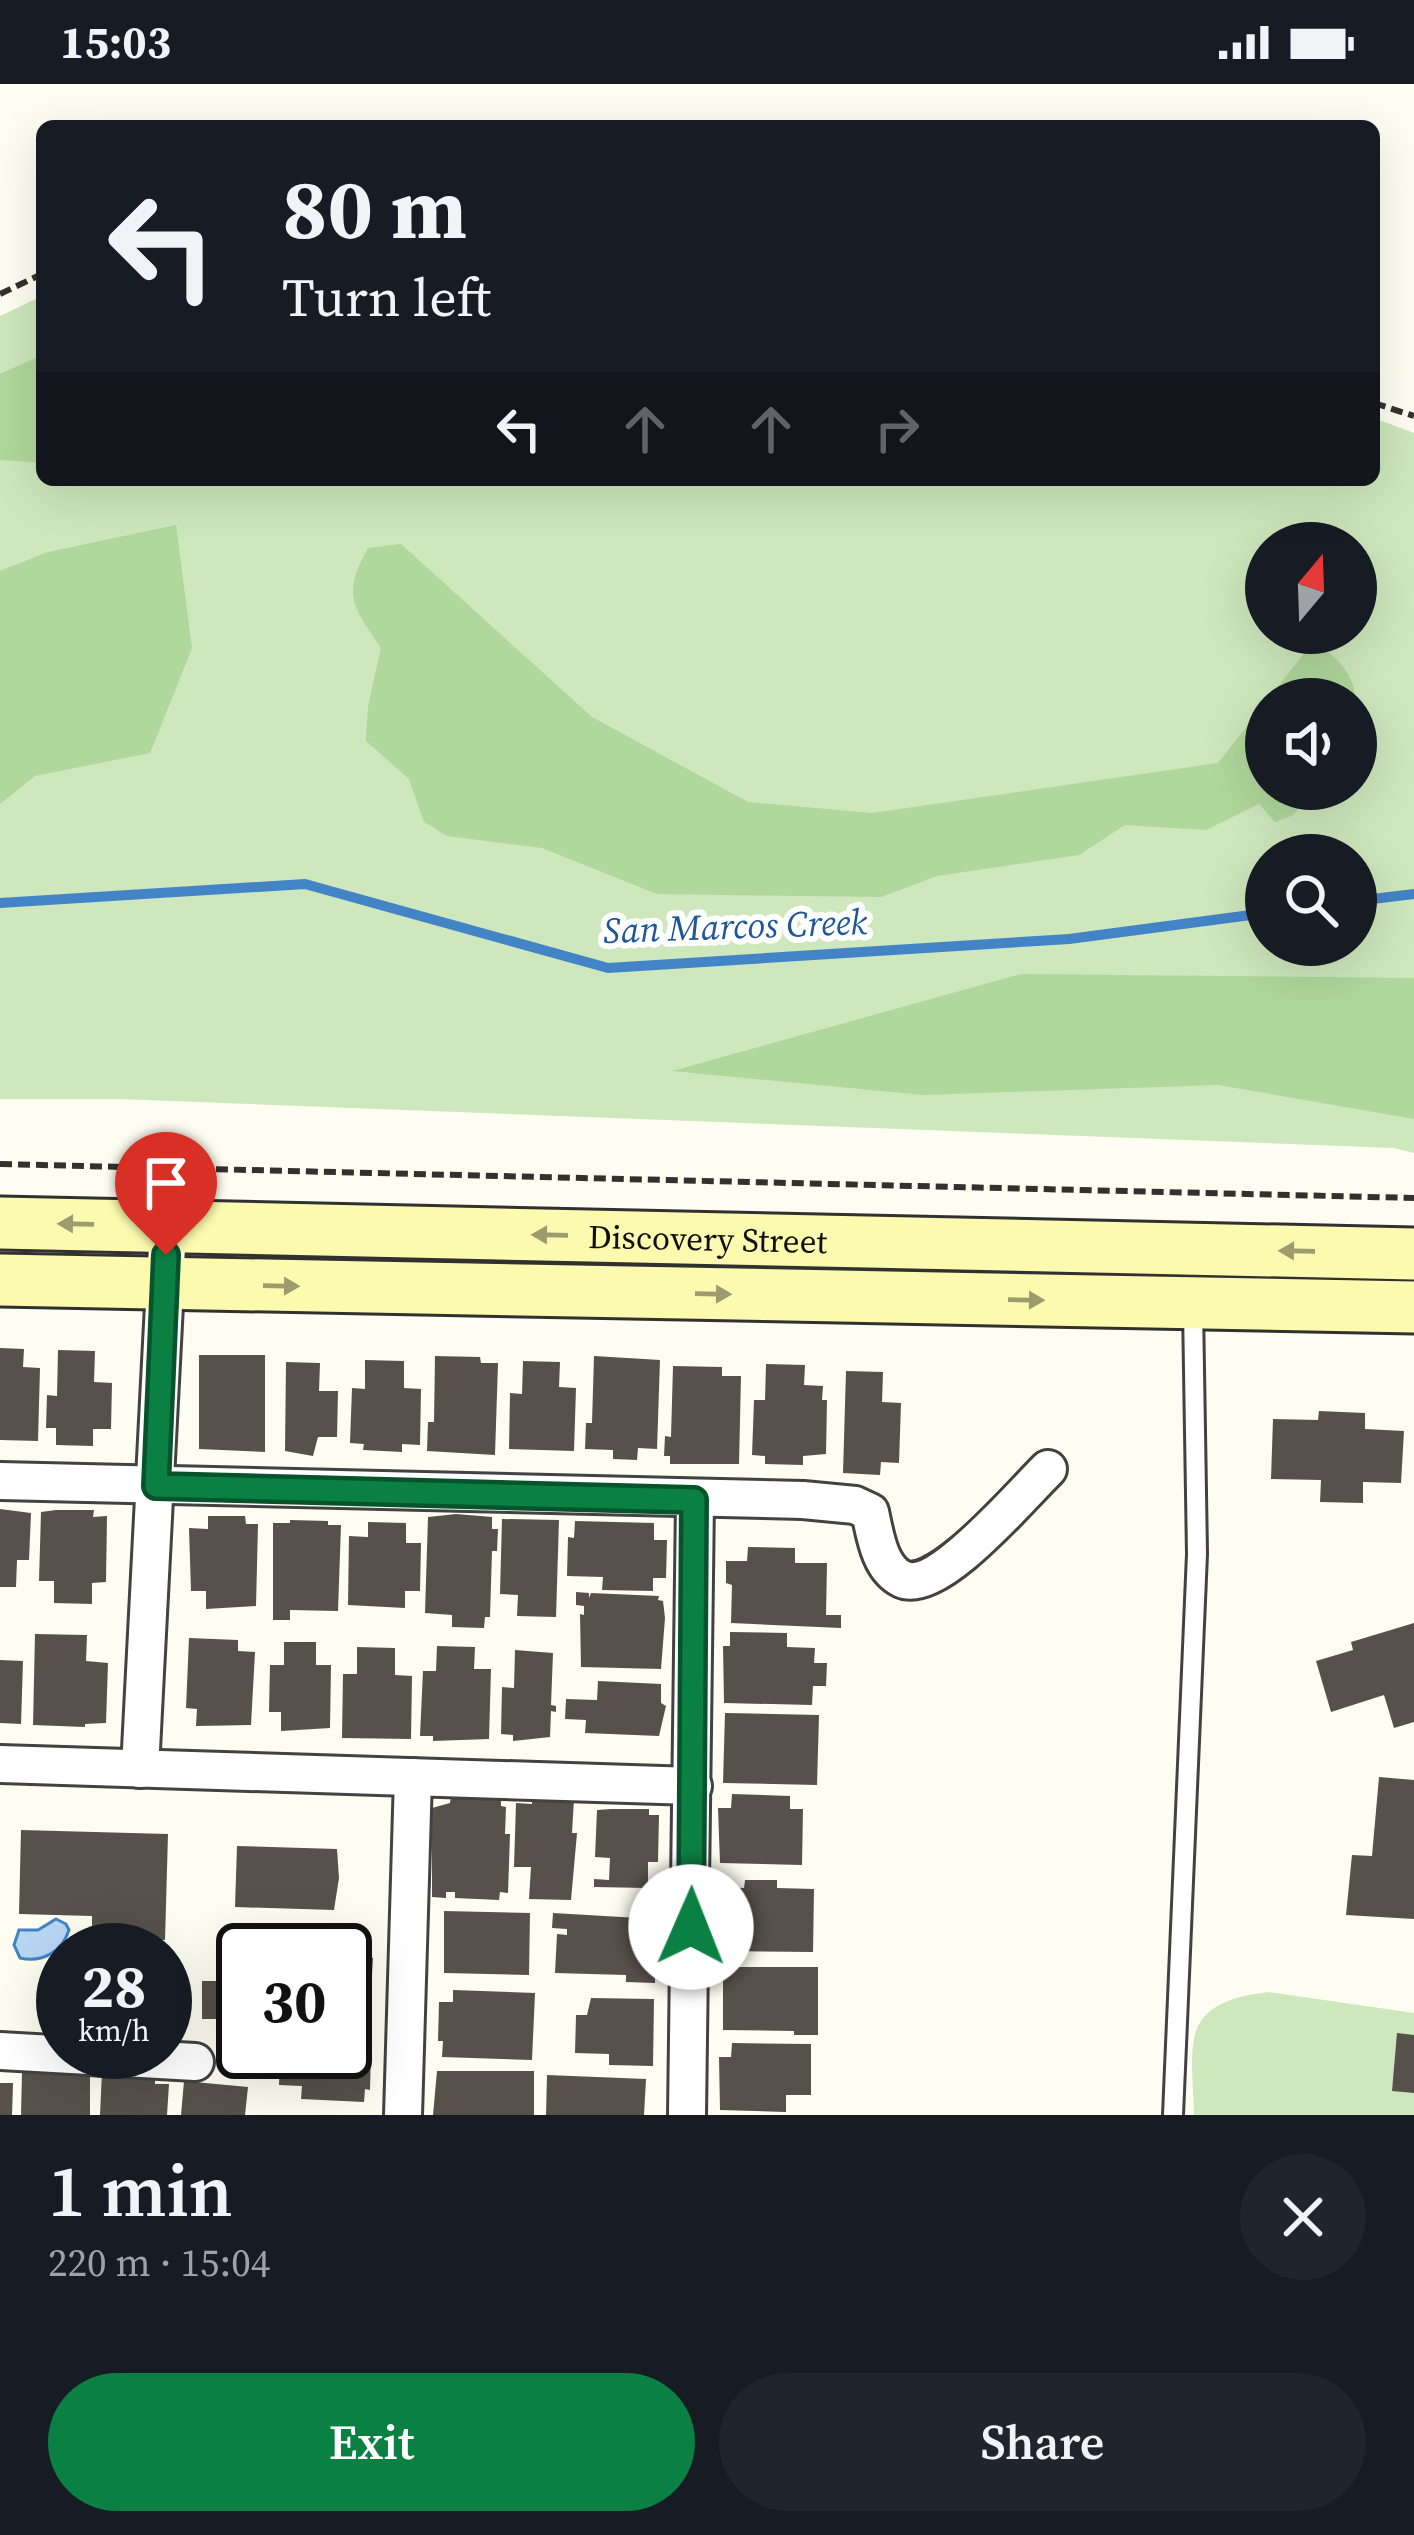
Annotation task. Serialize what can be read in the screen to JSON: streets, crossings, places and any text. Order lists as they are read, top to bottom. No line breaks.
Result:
{"streets":{"main road":["Discovery Street"]},"water":["San Marcos Creek"],"north":"top","page":{"status":"15:03","turn":["80 m","Turn left"],"speed":"28 km/h","limit":"30","heading":["1 min","220 m · 15:04"],"buttons":["Exit","Share"]}}
